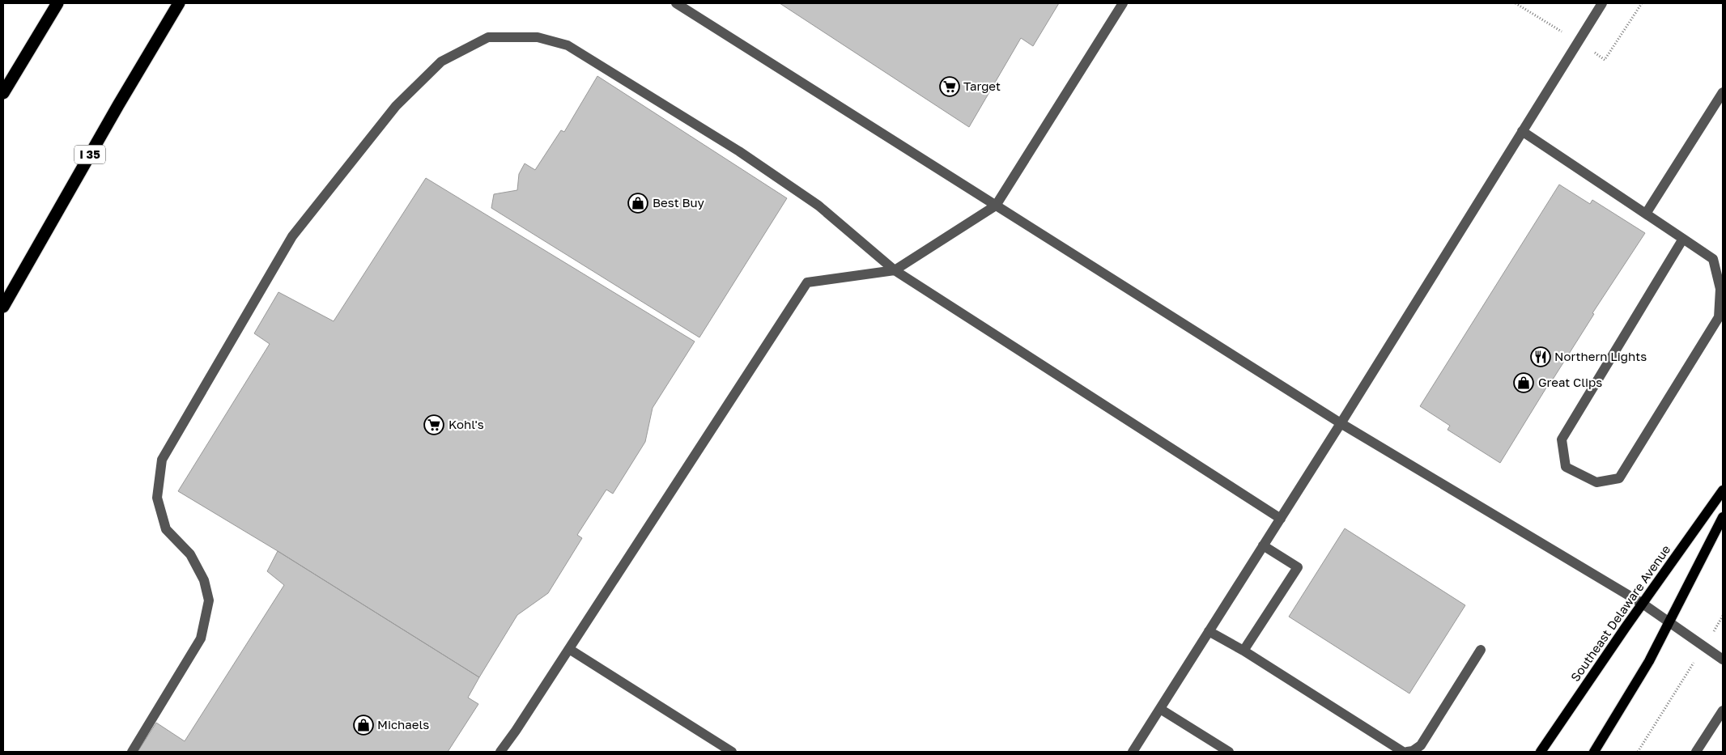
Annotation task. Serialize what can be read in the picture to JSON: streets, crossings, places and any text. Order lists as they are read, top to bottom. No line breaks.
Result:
{"streets":{"highway":["I 35"],"main road":["Southeast Delaware Avenue"]},"places":{"supermarket":["Target","Kohl's"],"shop":["Best Buy","Great Clips","Michaels"],"restaurant":["Northern Lights"]}}
